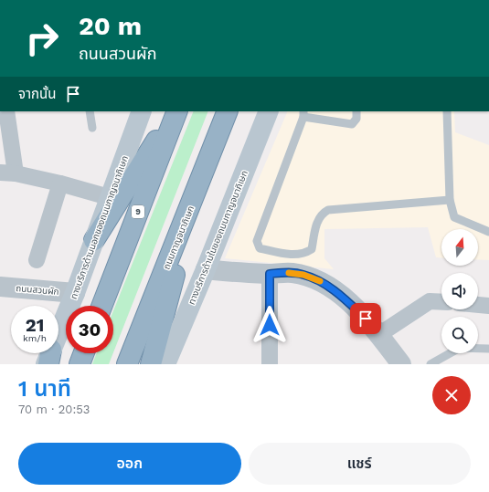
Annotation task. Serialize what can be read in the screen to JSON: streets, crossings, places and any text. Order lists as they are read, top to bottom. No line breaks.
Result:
{"streets":{"highway":["9","ถนนกาญจนาภิเษก"],"main road":["ทางบริการด้านนอกของถนนกาญจนาภิเษก","ทางบริการด้านในของถนนกาญจนาภิเษก"],"street":["ถนนสวนผัก"]},"crossings":[["ทางบริการด้านนอกของถนนกาญจนาภิเษก","ถนนสวนผัก"]],"north":"top","page":{"turn":["20 m","ถนนสวนผัก"],"then":"จากนั้น","speed":"21 km/h","limit":"30","heading":["1 นาที","70 m · 20:53"],"buttons":["ออก","แชร์"]}}
